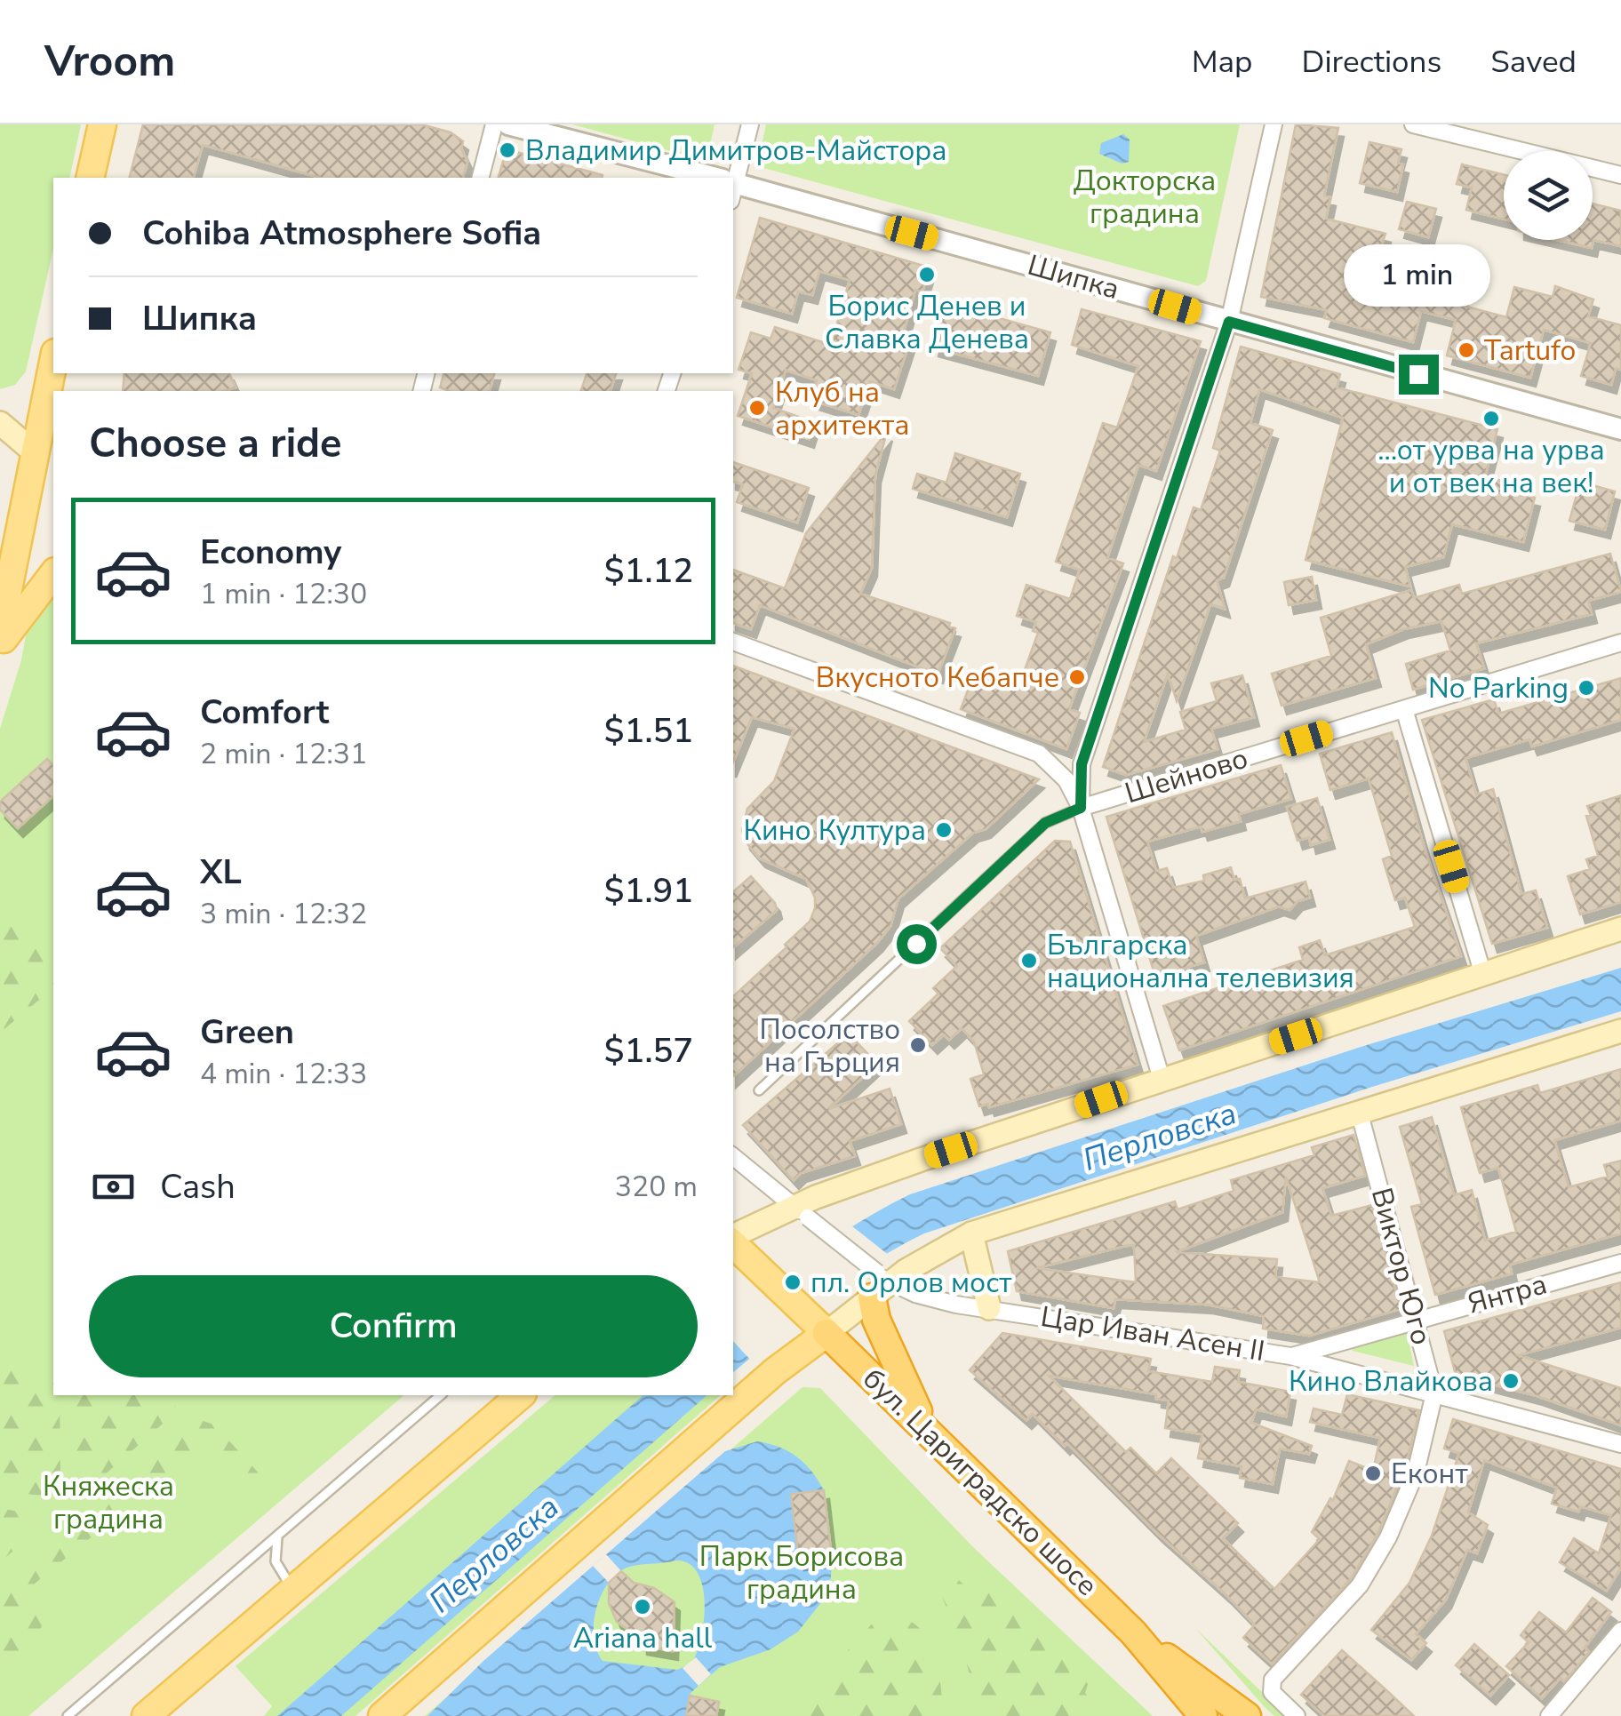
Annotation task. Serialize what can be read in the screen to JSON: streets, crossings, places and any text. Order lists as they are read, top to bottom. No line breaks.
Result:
{"streets":{"highway":["бул. Цариградско шосе"],"street":["Шипка","Шейново","Виктор Юго","Янтра","Цар Иван Асен II"]},"crossings":[["Виктор Юго","Янтра"],["Виктор Юго","Цар Иван Асен II"],["Янтра","Цар Иван Асен II"]],"water":["Перловска"],"parks":["Докторска градина","Княжеска градина","Парк Борисова градина"],"places":["Владимир Димитров-Майстора","Борис Денев и Славка Денева","Tartufo","Клуб на архитекта","...от урва на урва и от век на век!","Вкусното Кебапче","No Parking","Кино Култура","Българска национална телевизия","Посолство на Гърция","пл. Орлов мост","Кино Влайкова","Еконт","Ariana hall"],"page":{"header":"Vroom","nav":["Map","Directions","Saved"],"banner":["Cohiba Atmosphere Sofia","Шипка"],"bubble":"1 min","heading":"Choose a ride","list":[{"name":"Economy","note":"1 min · 12:30","value":"$1.12"},{"name":"Comfort","note":"2 min · 12:31","value":"$1.51"},{"name":"XL","note":"3 min · 12:32","value":"$1.91"},{"name":"Green","note":"4 min · 12:33","value":"$1.57"}],"pay":["Cash","320 m"],"buttons":"Confirm"}}
